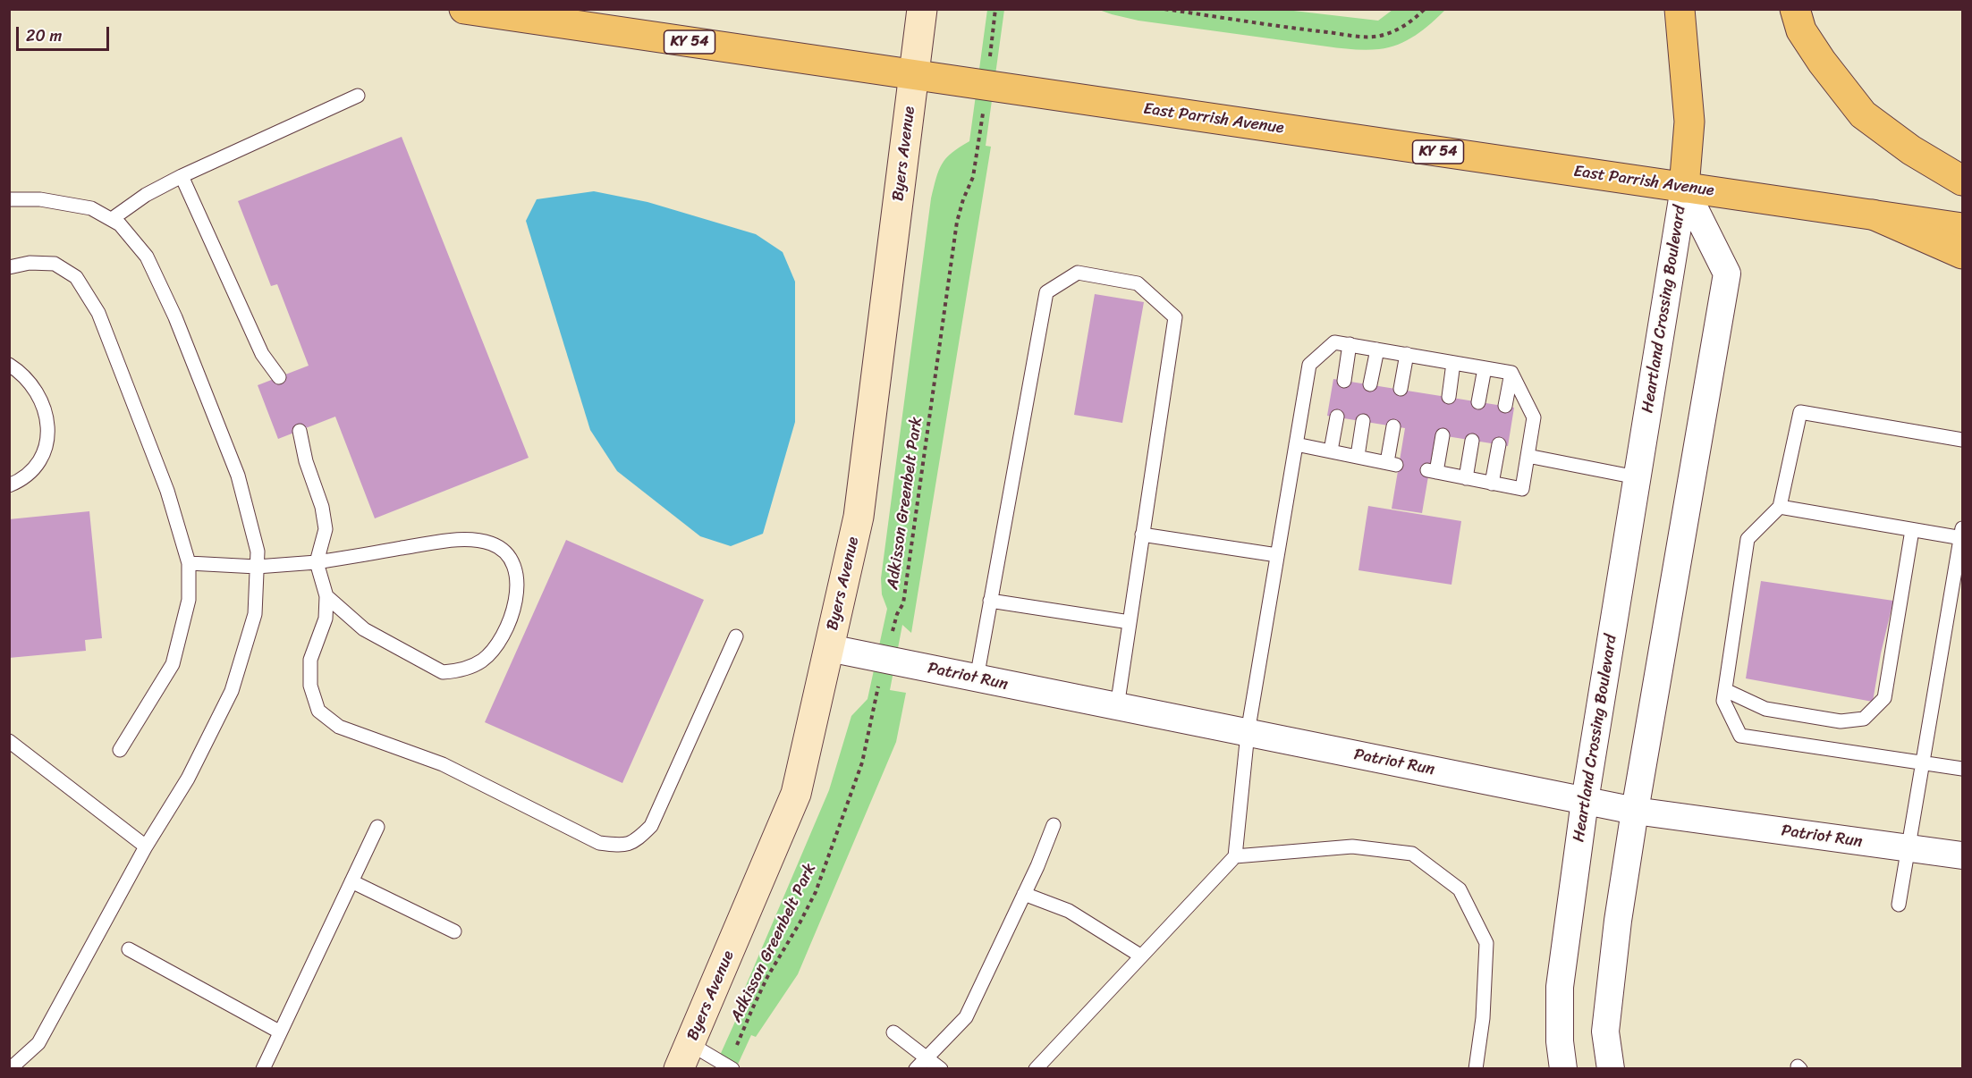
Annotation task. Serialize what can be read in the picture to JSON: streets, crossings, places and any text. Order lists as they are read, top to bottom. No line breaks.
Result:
{"streets":{"main road":["KY 54","East Parrish Avenue"],"street":["Byers Avenue","Heartland Crossing Boulevard","Patriot Run"],"path":["Adkisson Greenbelt Park"]},"crossings":[["East Parrish Avenue","Byers Avenue"],["East Parrish Avenue","Heartland Crossing Boulevard"],["East Parrish Avenue","Adkisson Greenbelt Park"],["Byers Avenue","Patriot Run"],["Heartland Crossing Boulevard","Patriot Run"],["Adkisson Greenbelt Park","Patriot Run"]],"scale_bar":"20 m"}
